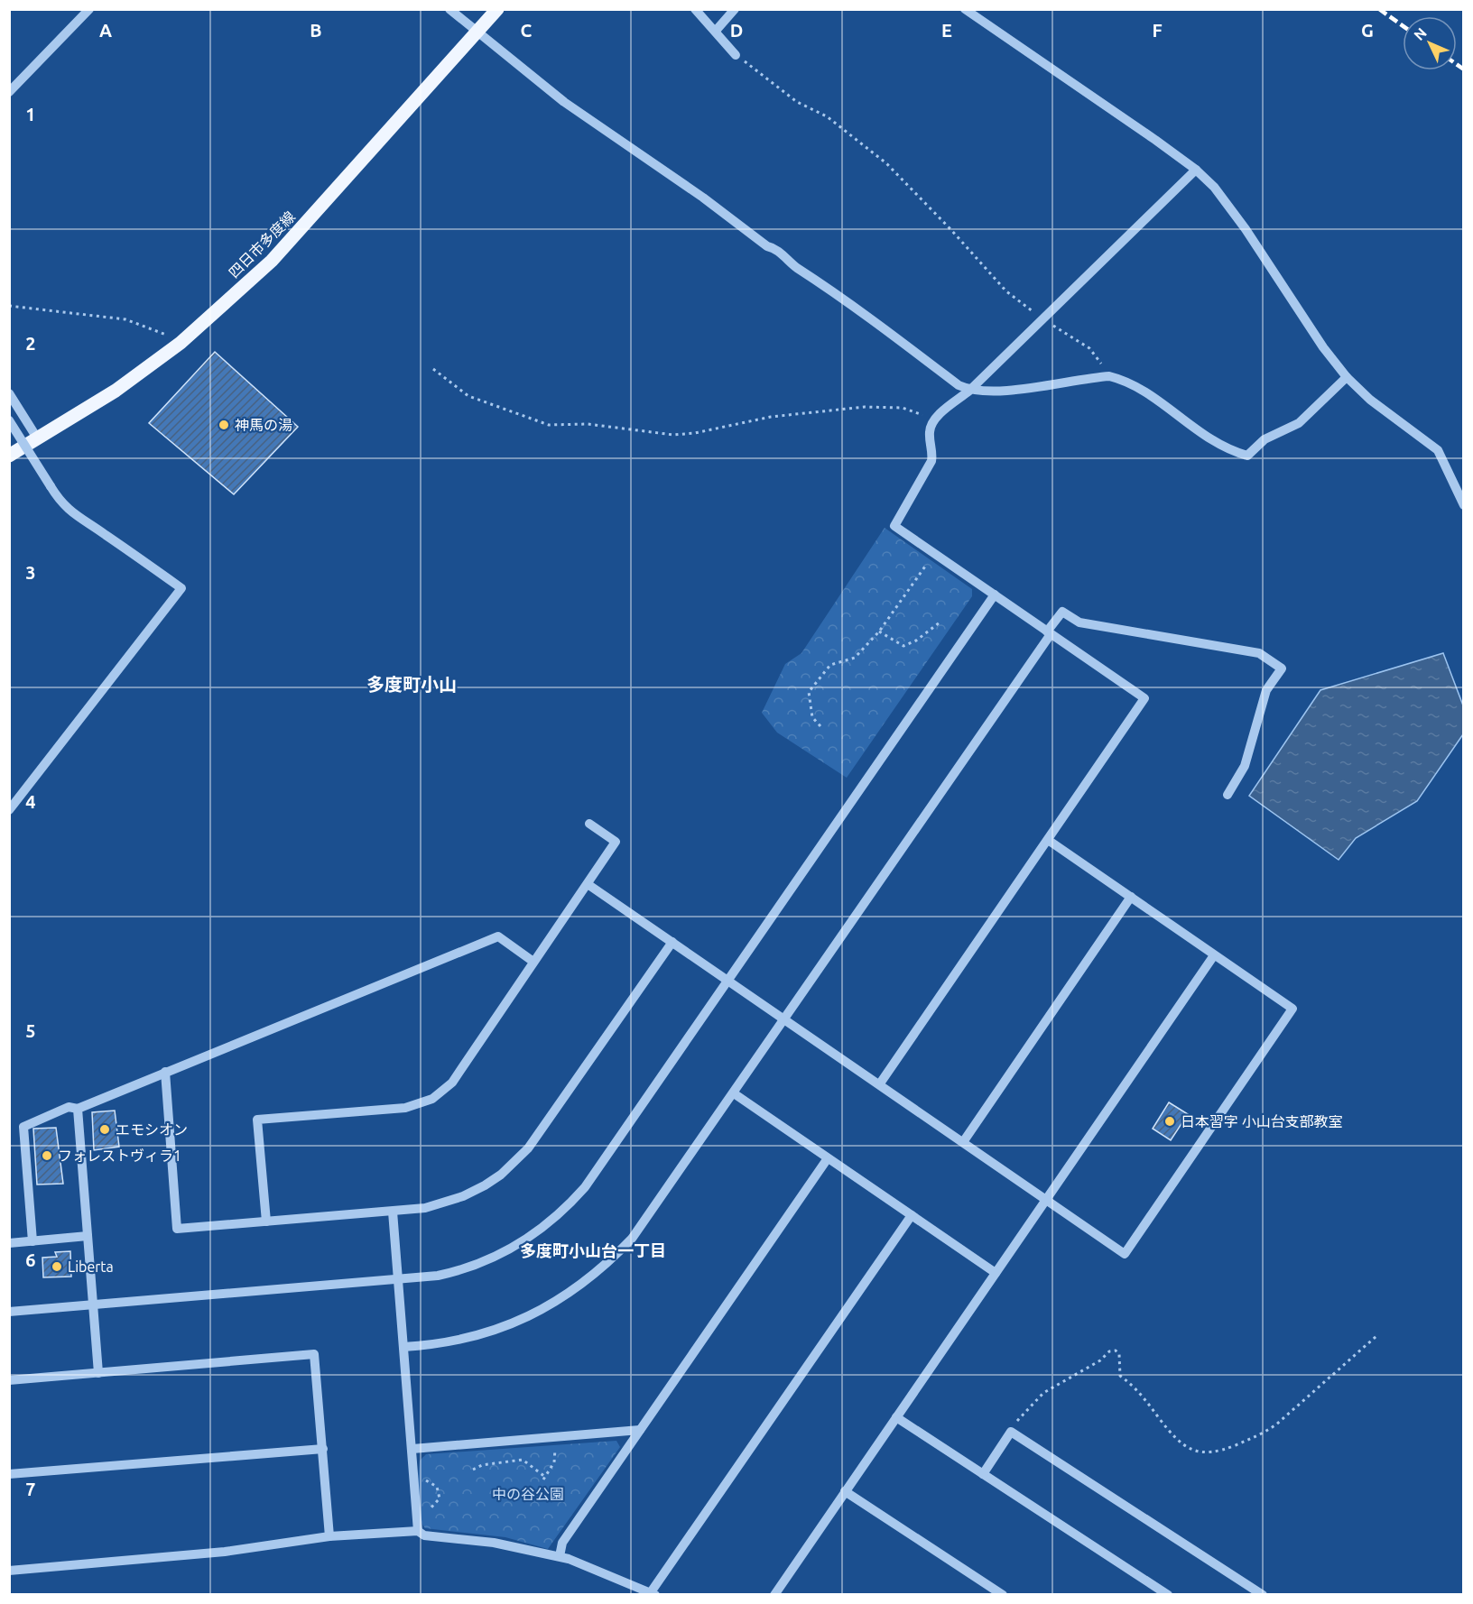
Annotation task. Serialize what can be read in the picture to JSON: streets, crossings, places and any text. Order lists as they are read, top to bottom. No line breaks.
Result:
{"streets":{"main road":["四日市多度線"]},"districts":["多度町小山","多度町小山台一丁目"],"parks":["中の谷公園"],"places":["神馬の湯","日本習字 小山台支部教室","エモシオン","フォレストヴィラ1","Liberta"],"north":"top left","grid":{"columns":["A","B","C","D","E","F","G"],"rows":["1","2","3","4","5","6","7"]}}
